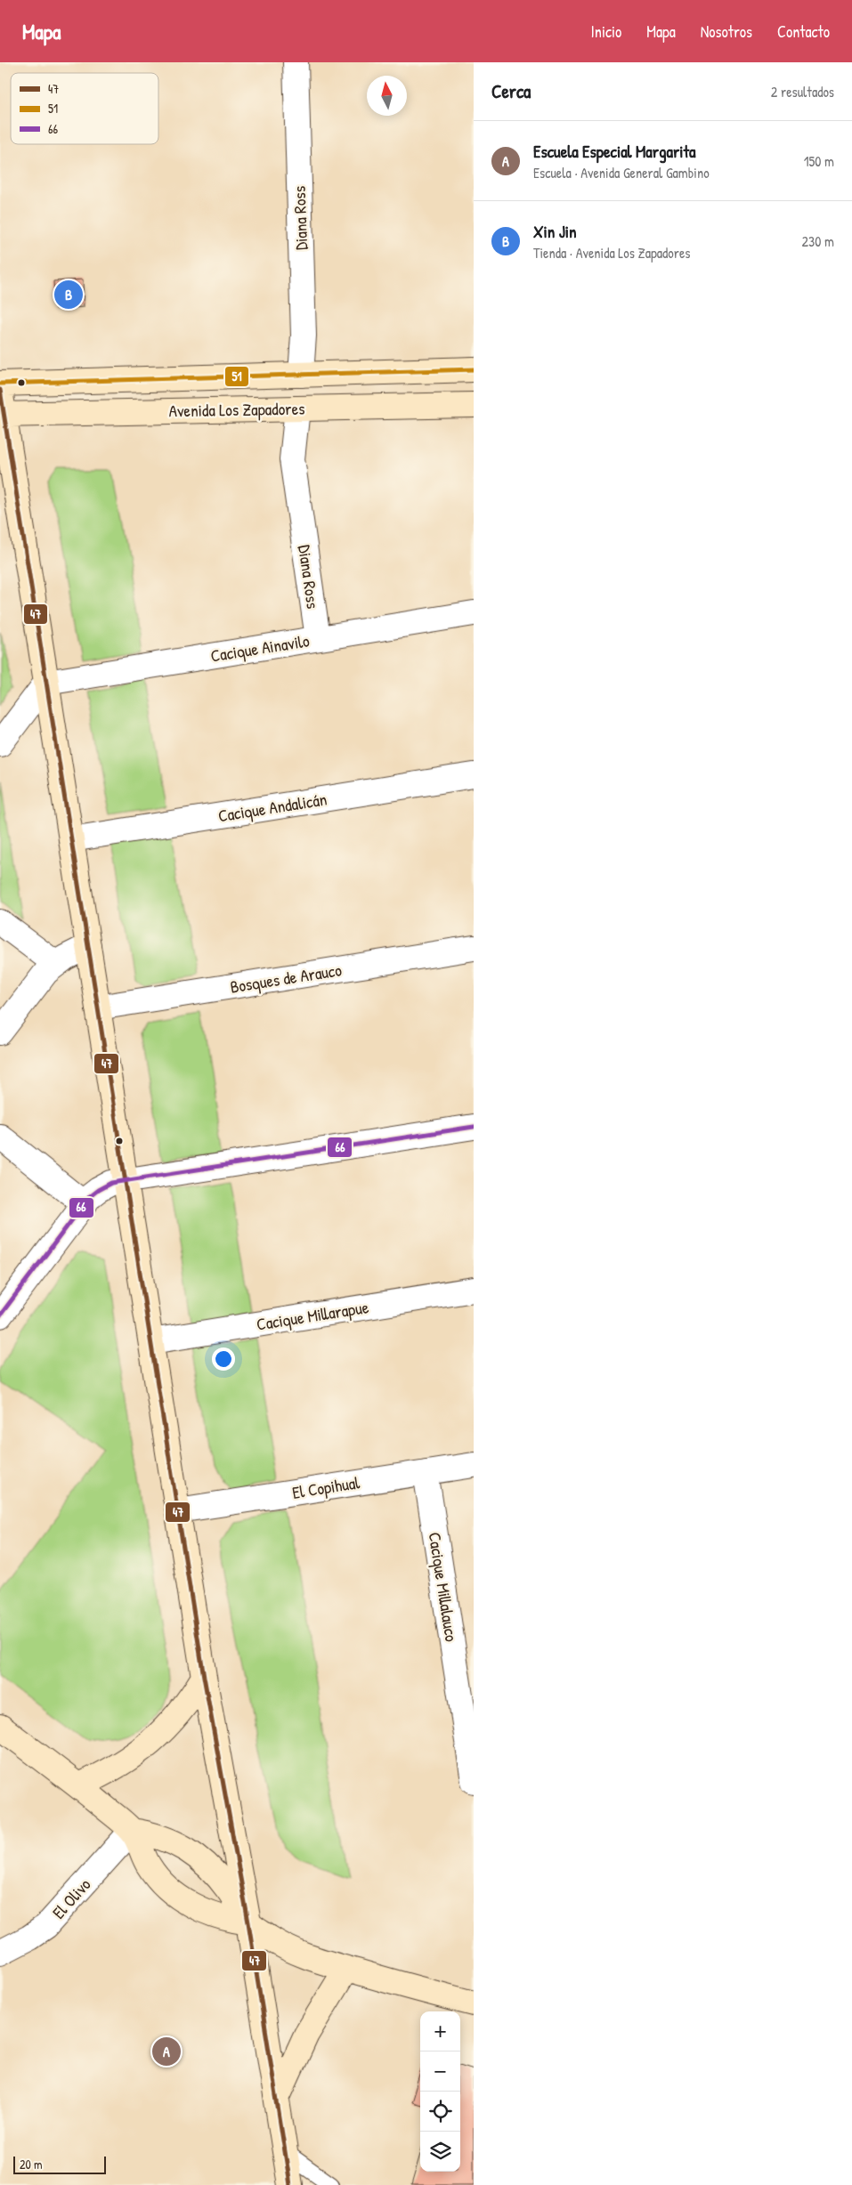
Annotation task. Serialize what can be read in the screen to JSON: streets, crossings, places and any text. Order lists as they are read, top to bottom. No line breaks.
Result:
{"streets":{"main road":["Avenida Los Zapadores"],"street":["Diana Ross","Cacique Ainavilo","Cacique Andalicán","Bosques de Arauco","Cacique Millarapue","El Copihual","Cacique Millalauco","El Olivo"]},"crossings":[["Diana Ross","Avenida Los Zapadores"],["Diana Ross","Cacique Ainavilo"],["El Copihual","Cacique Millalauco"]],"lines":["transit line 51","transit line 47","transit line 66"],"legend":["47","51","66"],"scale_bar":"20 m","north":"top","page":{"header":"Mapa","nav":["Inicio","Mapa","Nosotros","Contacto"],"heading":["Cerca","2 resultados"],"list":[{"mark":"A","name":"Escuela Especial Margarita","note":"Escuela · Avenida General Gambino","value":"150 m"},{"mark":"B","name":"Xin Jin","note":"Tienda · Avenida Los Zapadores","value":"230 m"}],"pins":["B","A"],"map_buttons":["+","−"],"scale":"20 m"}}
